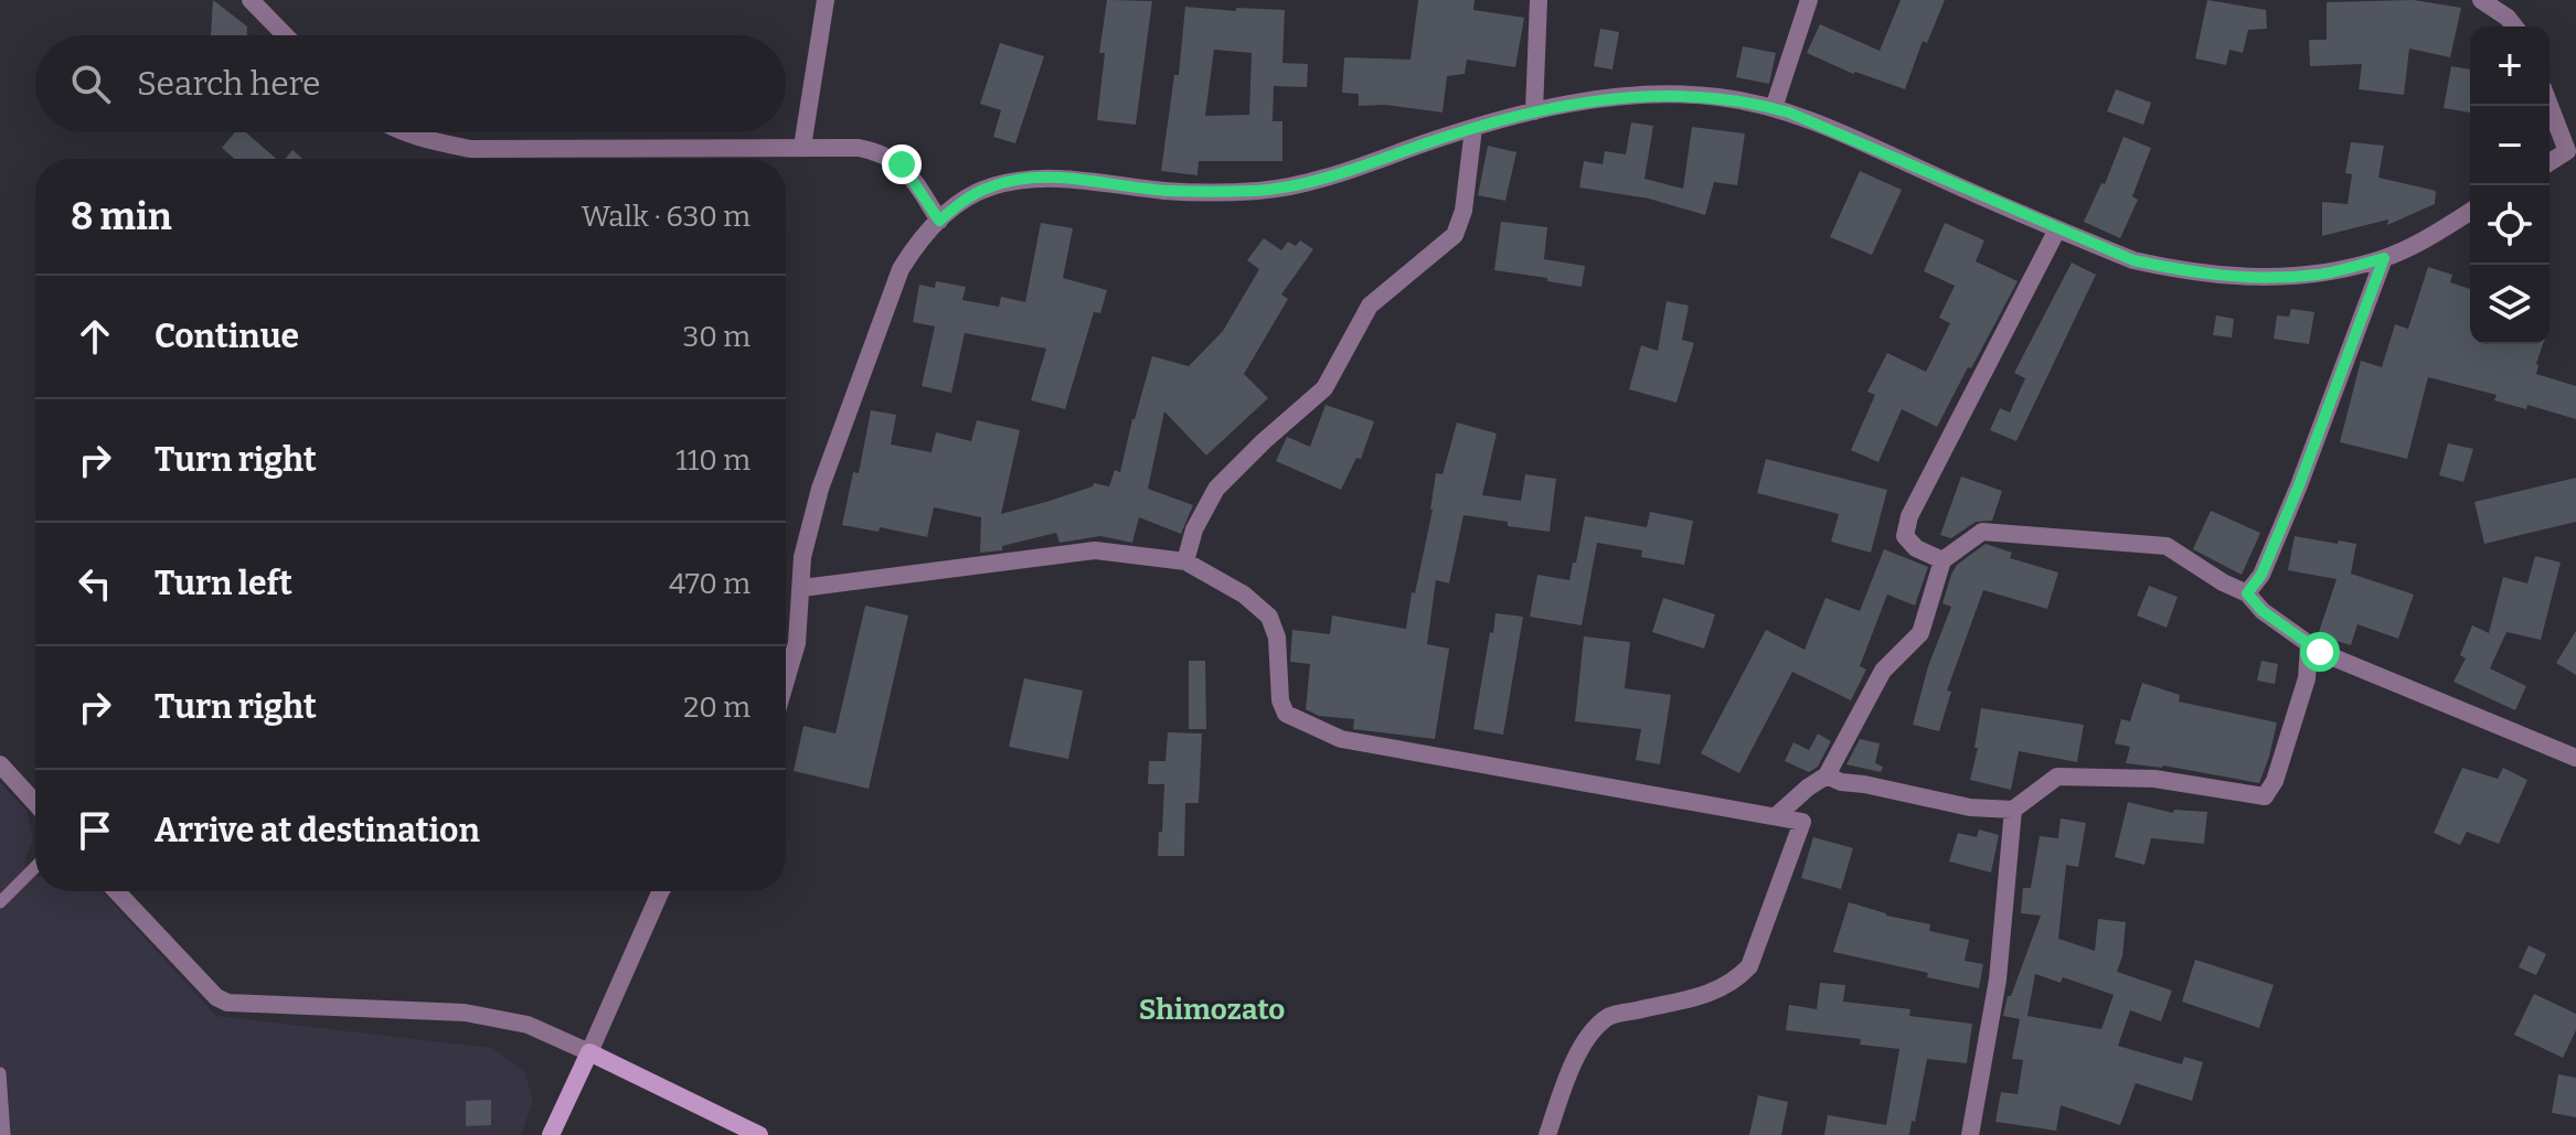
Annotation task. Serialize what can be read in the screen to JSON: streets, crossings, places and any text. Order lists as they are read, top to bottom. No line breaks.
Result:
{"districts":["Shimozato"],"page":{"map_buttons":["+","−"],"search":"Search here","heading":["8 min","Walk · 630 m"],"list":[["Continue","30 m"],["Turn right","110 m"],["Turn left","470 m"],["Turn right","20 m"],"Arrive at destination"]}}
